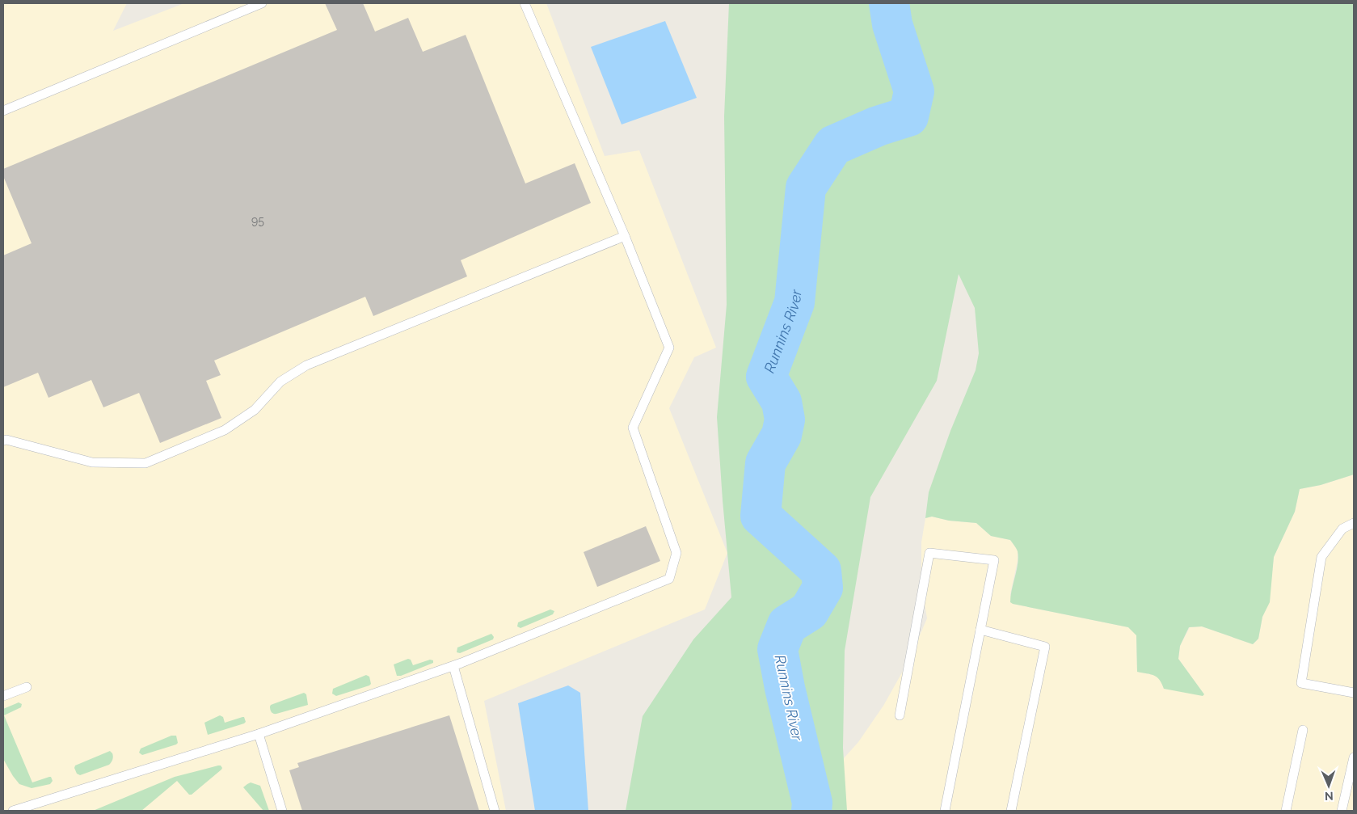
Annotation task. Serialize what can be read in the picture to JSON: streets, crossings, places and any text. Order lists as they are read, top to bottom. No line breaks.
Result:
{"water":["Runnins River"],"house_numbers":["95"],"north":"bottom"}
